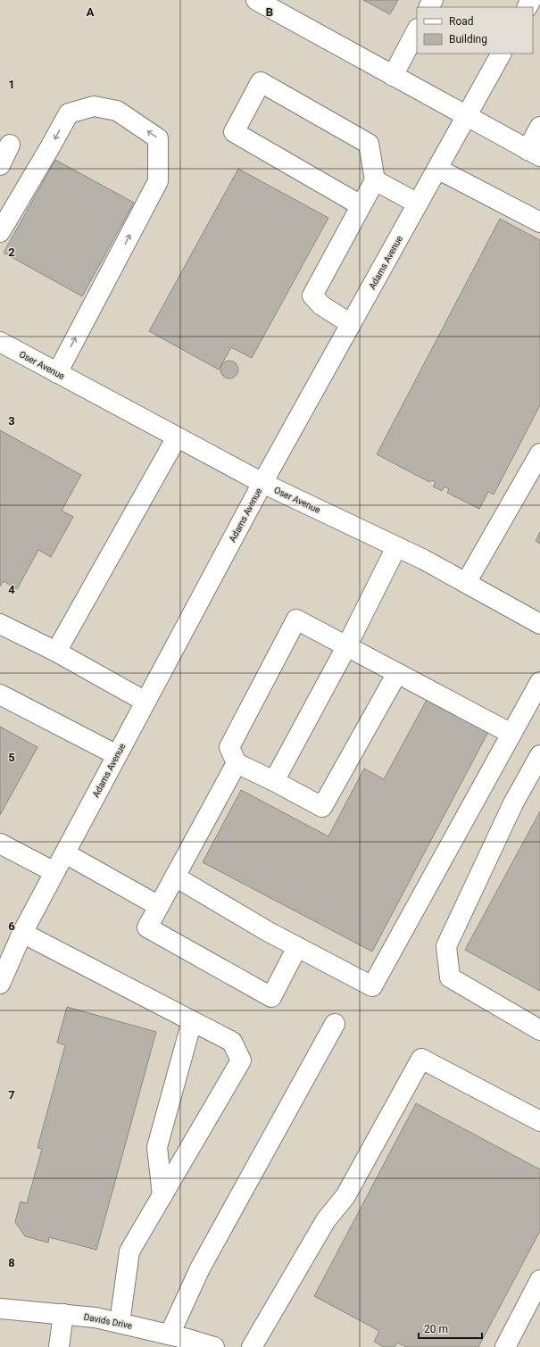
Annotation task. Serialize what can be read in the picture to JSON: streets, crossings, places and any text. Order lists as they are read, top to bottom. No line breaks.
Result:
{"streets":{"street":["Adams Avenue","Oser Avenue","Davids Drive"]},"crossings":[["Adams Avenue","Oser Avenue"]],"legend":["Road","Building"],"scale_bar":"20 m","grid":{"columns":["A","B"],"rows":["1","2","3","4","5","6","7","8"]}}
